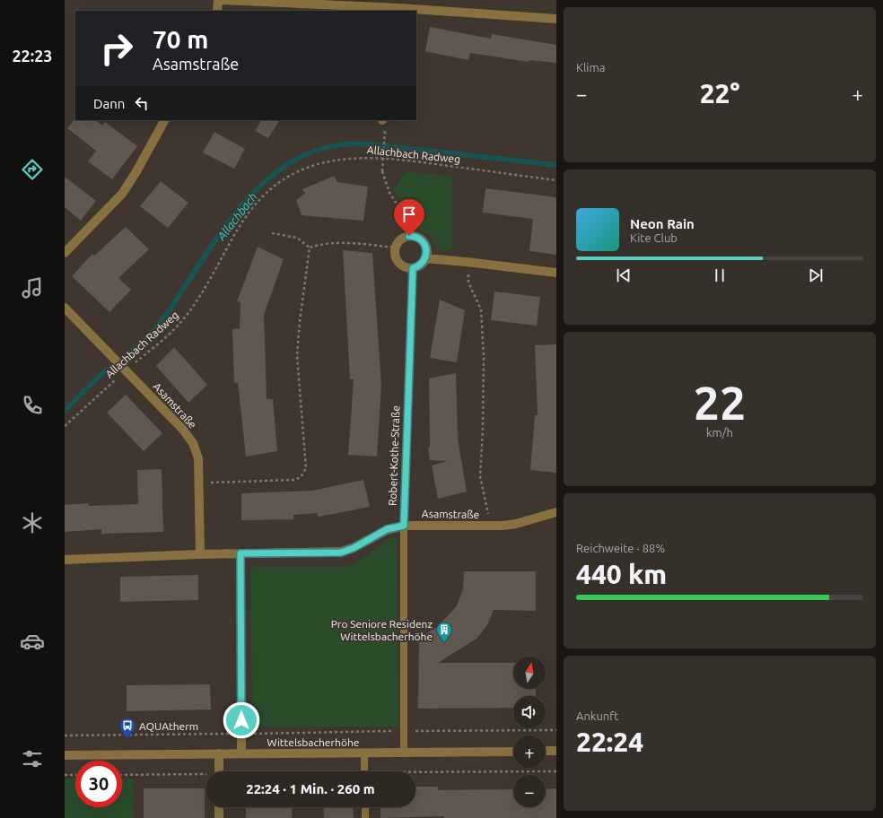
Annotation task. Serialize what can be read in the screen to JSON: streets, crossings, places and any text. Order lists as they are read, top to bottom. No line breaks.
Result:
{"streets":{"street":["Asamstraße","Wittelsbacherhöhe"],"lane":["Robert-Kothe-Straße"],"path":["Allachbach Radweg"]},"crossings":[["Allachbach Radweg","Asamstraße"],["Asamstraße","Robert-Kothe-Straße"],["Robert-Kothe-Straße","Wittelsbacherhöhe"]],"water":["Allachbach"],"places":{"building":["Pro Seniore Residenz Wittelsbacherhöhe"],"bus stop":["AQUAtherm"]},"north":"top","page":{"tabs":"22:23","tile":["Klima",["22","km/h"],["Reichweite · 88%","440 km"],["Ankunft","22:24"]],"turn":["70 m","Asamstraße"],"heat":["−","22°","+"],"then":"Dann","song":["Neon Rain","Kite Club"],"map_buttons":["+","−"],"limit":"30","trip":"22:24 · 1 Min. · 260 m"}}
